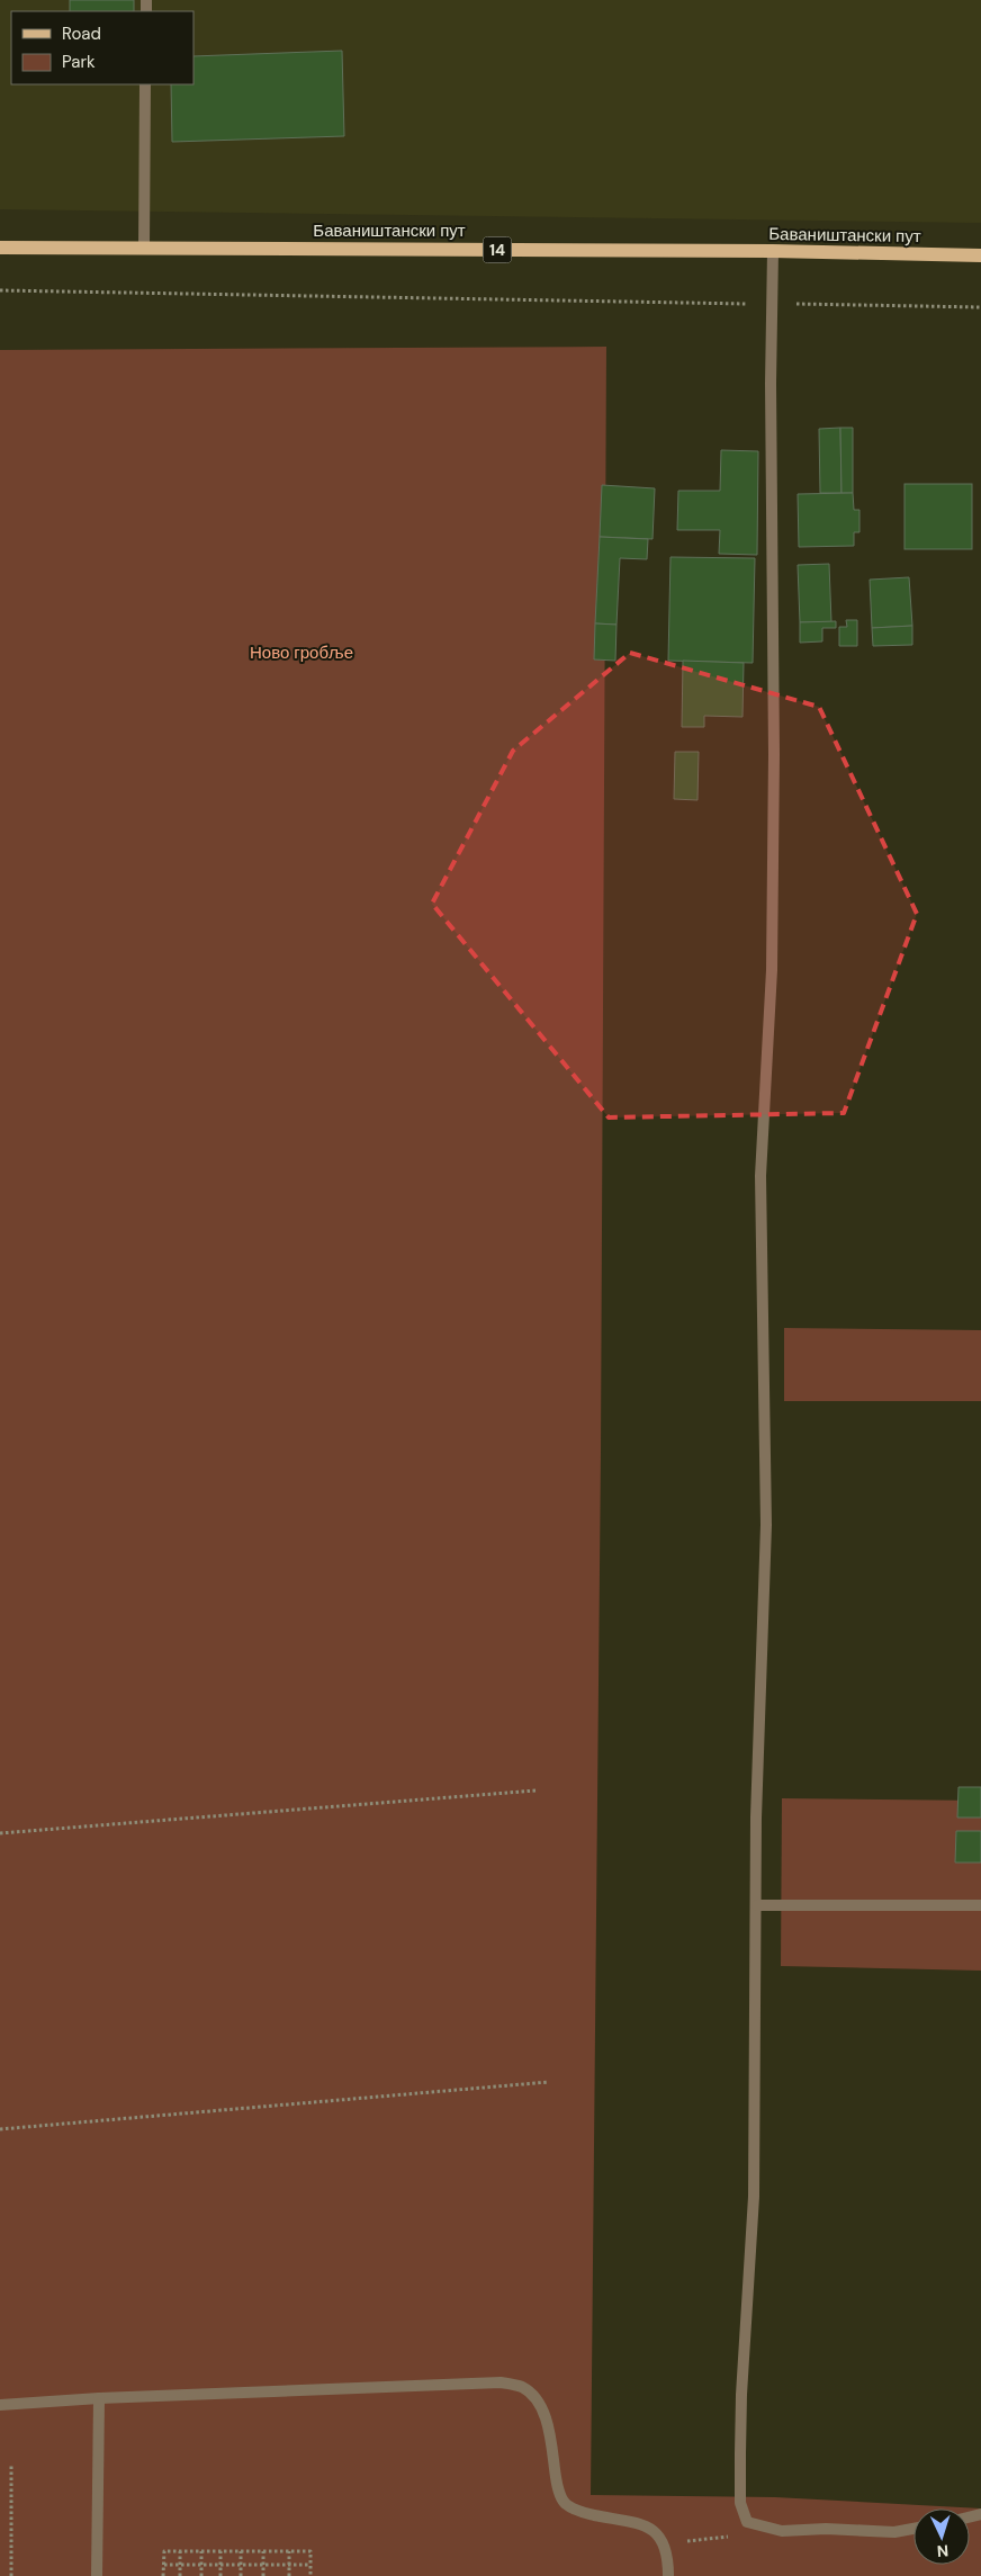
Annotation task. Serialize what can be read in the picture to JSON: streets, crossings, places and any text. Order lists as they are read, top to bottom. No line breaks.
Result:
{"streets":{"main road":["Баваништански пут","14"]},"parks":["Ново гробље"],"legend":["Road","Park"],"north":"bottom"}
